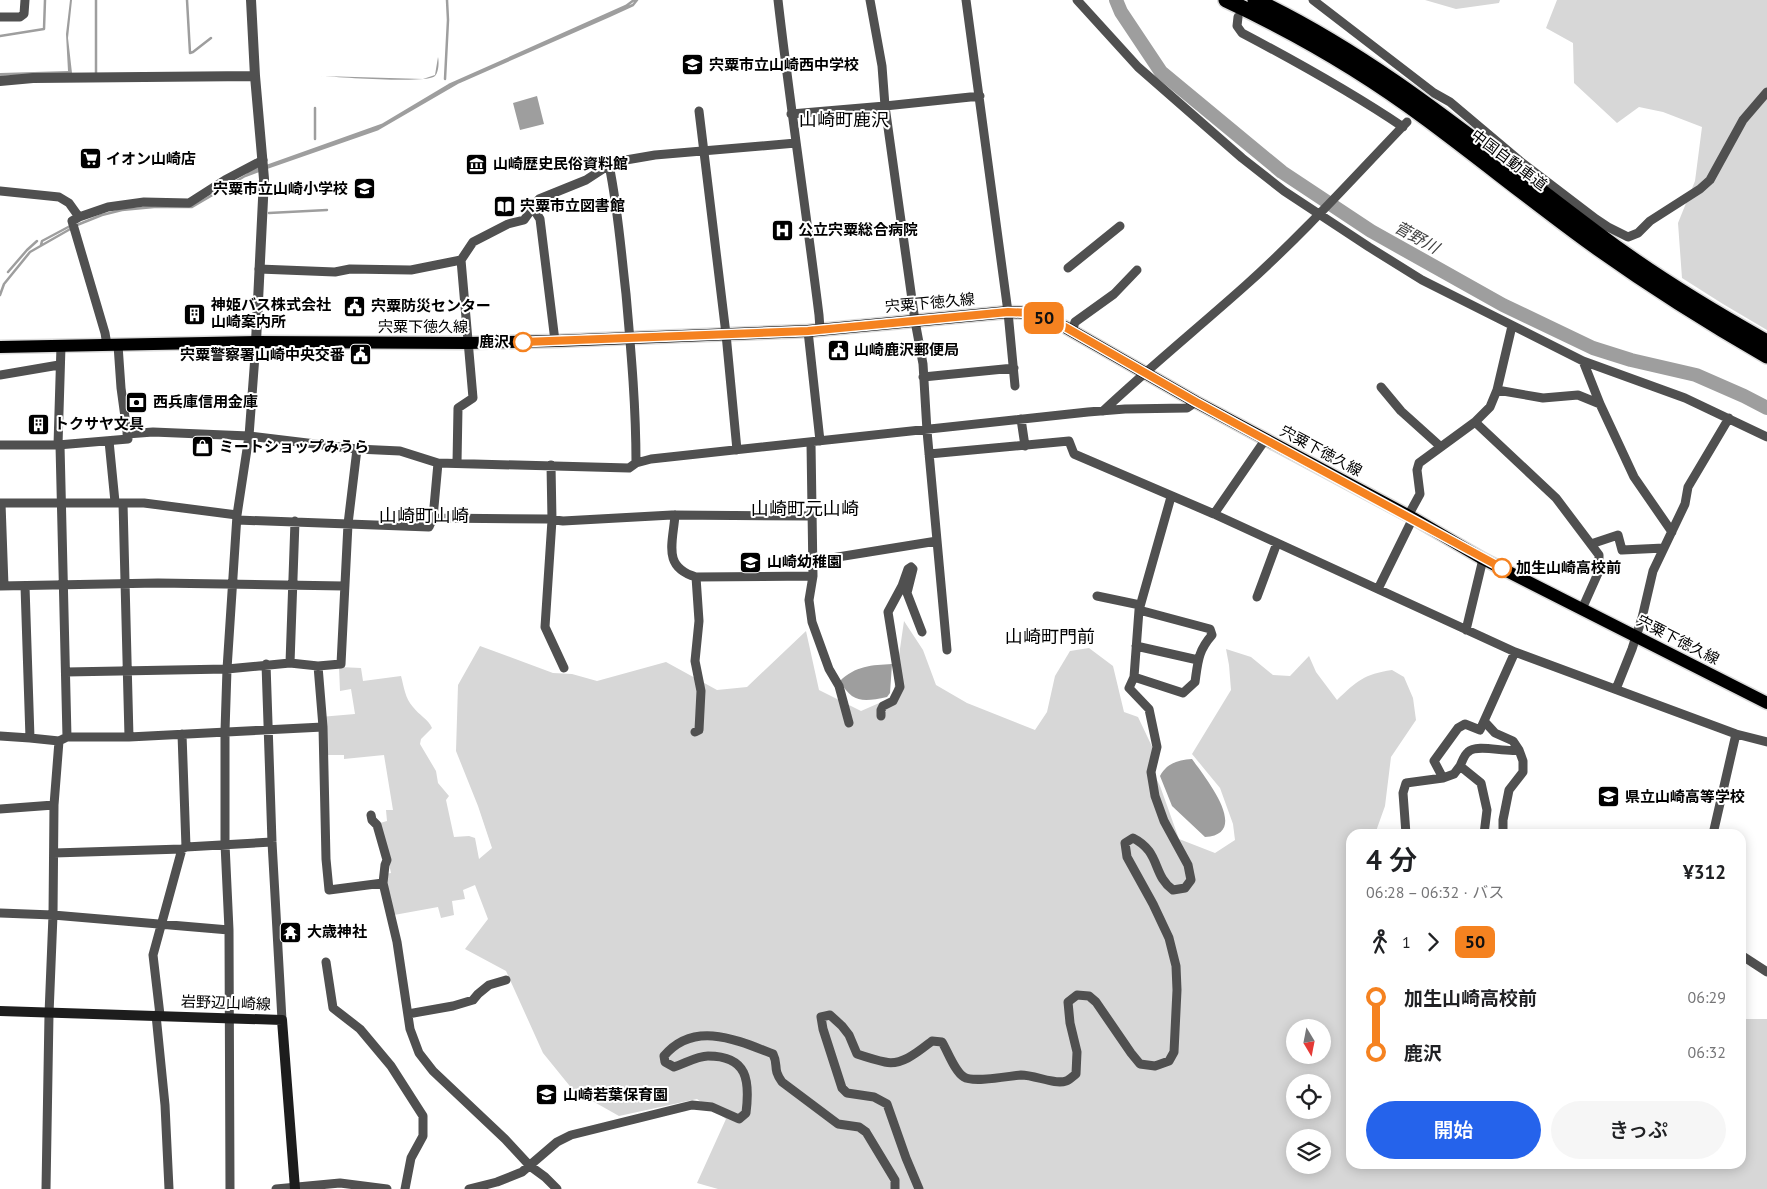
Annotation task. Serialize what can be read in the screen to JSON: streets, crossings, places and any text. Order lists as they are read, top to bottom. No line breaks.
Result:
{"streets":{"highway":["中国自動車道"],"main road":["宍粟下徳久線","岩野辺山崎線"]},"districts":["山崎町鹿沢","山崎町元山崎","山崎町山崎","山崎町門前"],"water":["菅野川"],"places":{"school or university":["宍粟市立山崎西中学校","宍粟市立山崎小学校","山崎幼稚園","県立山崎高等学校","山崎若葉保育園"],"supermarket":["イオン山崎店"],"museum":["山崎歴史民俗資料館"],"library":["宍粟市立図書館"],"hospital":["公立宍粟総合病院"],"public building":["宍粟防災センター","山崎鹿沢郵便局","宍粟警察署山崎中央交番"],"building":["神姫バス株式会社 山崎案内所","トクサヤ文具"],"other":["鹿沢","加生山崎高校前"],"bank":["西兵庫信用金庫"],"shop":["ミートショップみうら"],"temple":["大歳神社"]},"lines":["bus line 50"],"north":"bottom","page":{"on_map":"50","heading":["4 分","06:28 – 06:32 · バス","¥312"],"legs":["1","50"],"list":[{"name":"加生山崎高校前","value":"06:29"},{"name":"鹿沢","value":"06:32"}],"buttons":["開始","きっぷ"]}}
